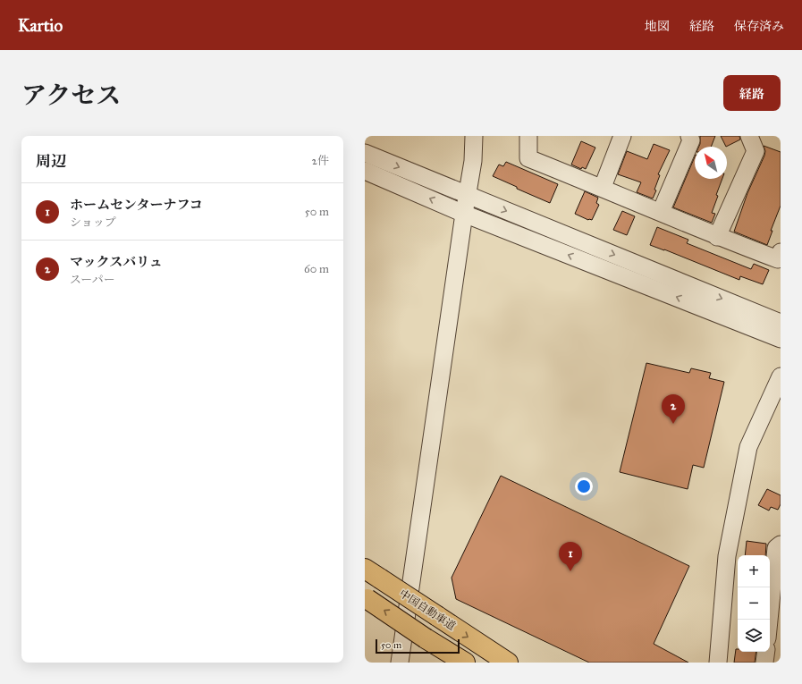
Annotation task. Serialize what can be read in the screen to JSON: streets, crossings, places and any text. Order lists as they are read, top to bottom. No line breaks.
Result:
{"streets":{"highway":["中国自動車道"]},"scale_bar":"50 m","north":"top left","page":{"header":"Kartio","nav":["地図","経路","保存済み"],"title":"アクセス","buttons":"経路","heading":["周辺","2件"],"list":[{"mark":"1","name":"ホームセンターナフコ","note":"ショップ","value":"50 m"},{"mark":"2","name":"マックスバリュ","note":"スーパー","value":"60 m"}],"pins":["2","1"],"map_buttons":["+","−"],"scale":"50 m"}}
